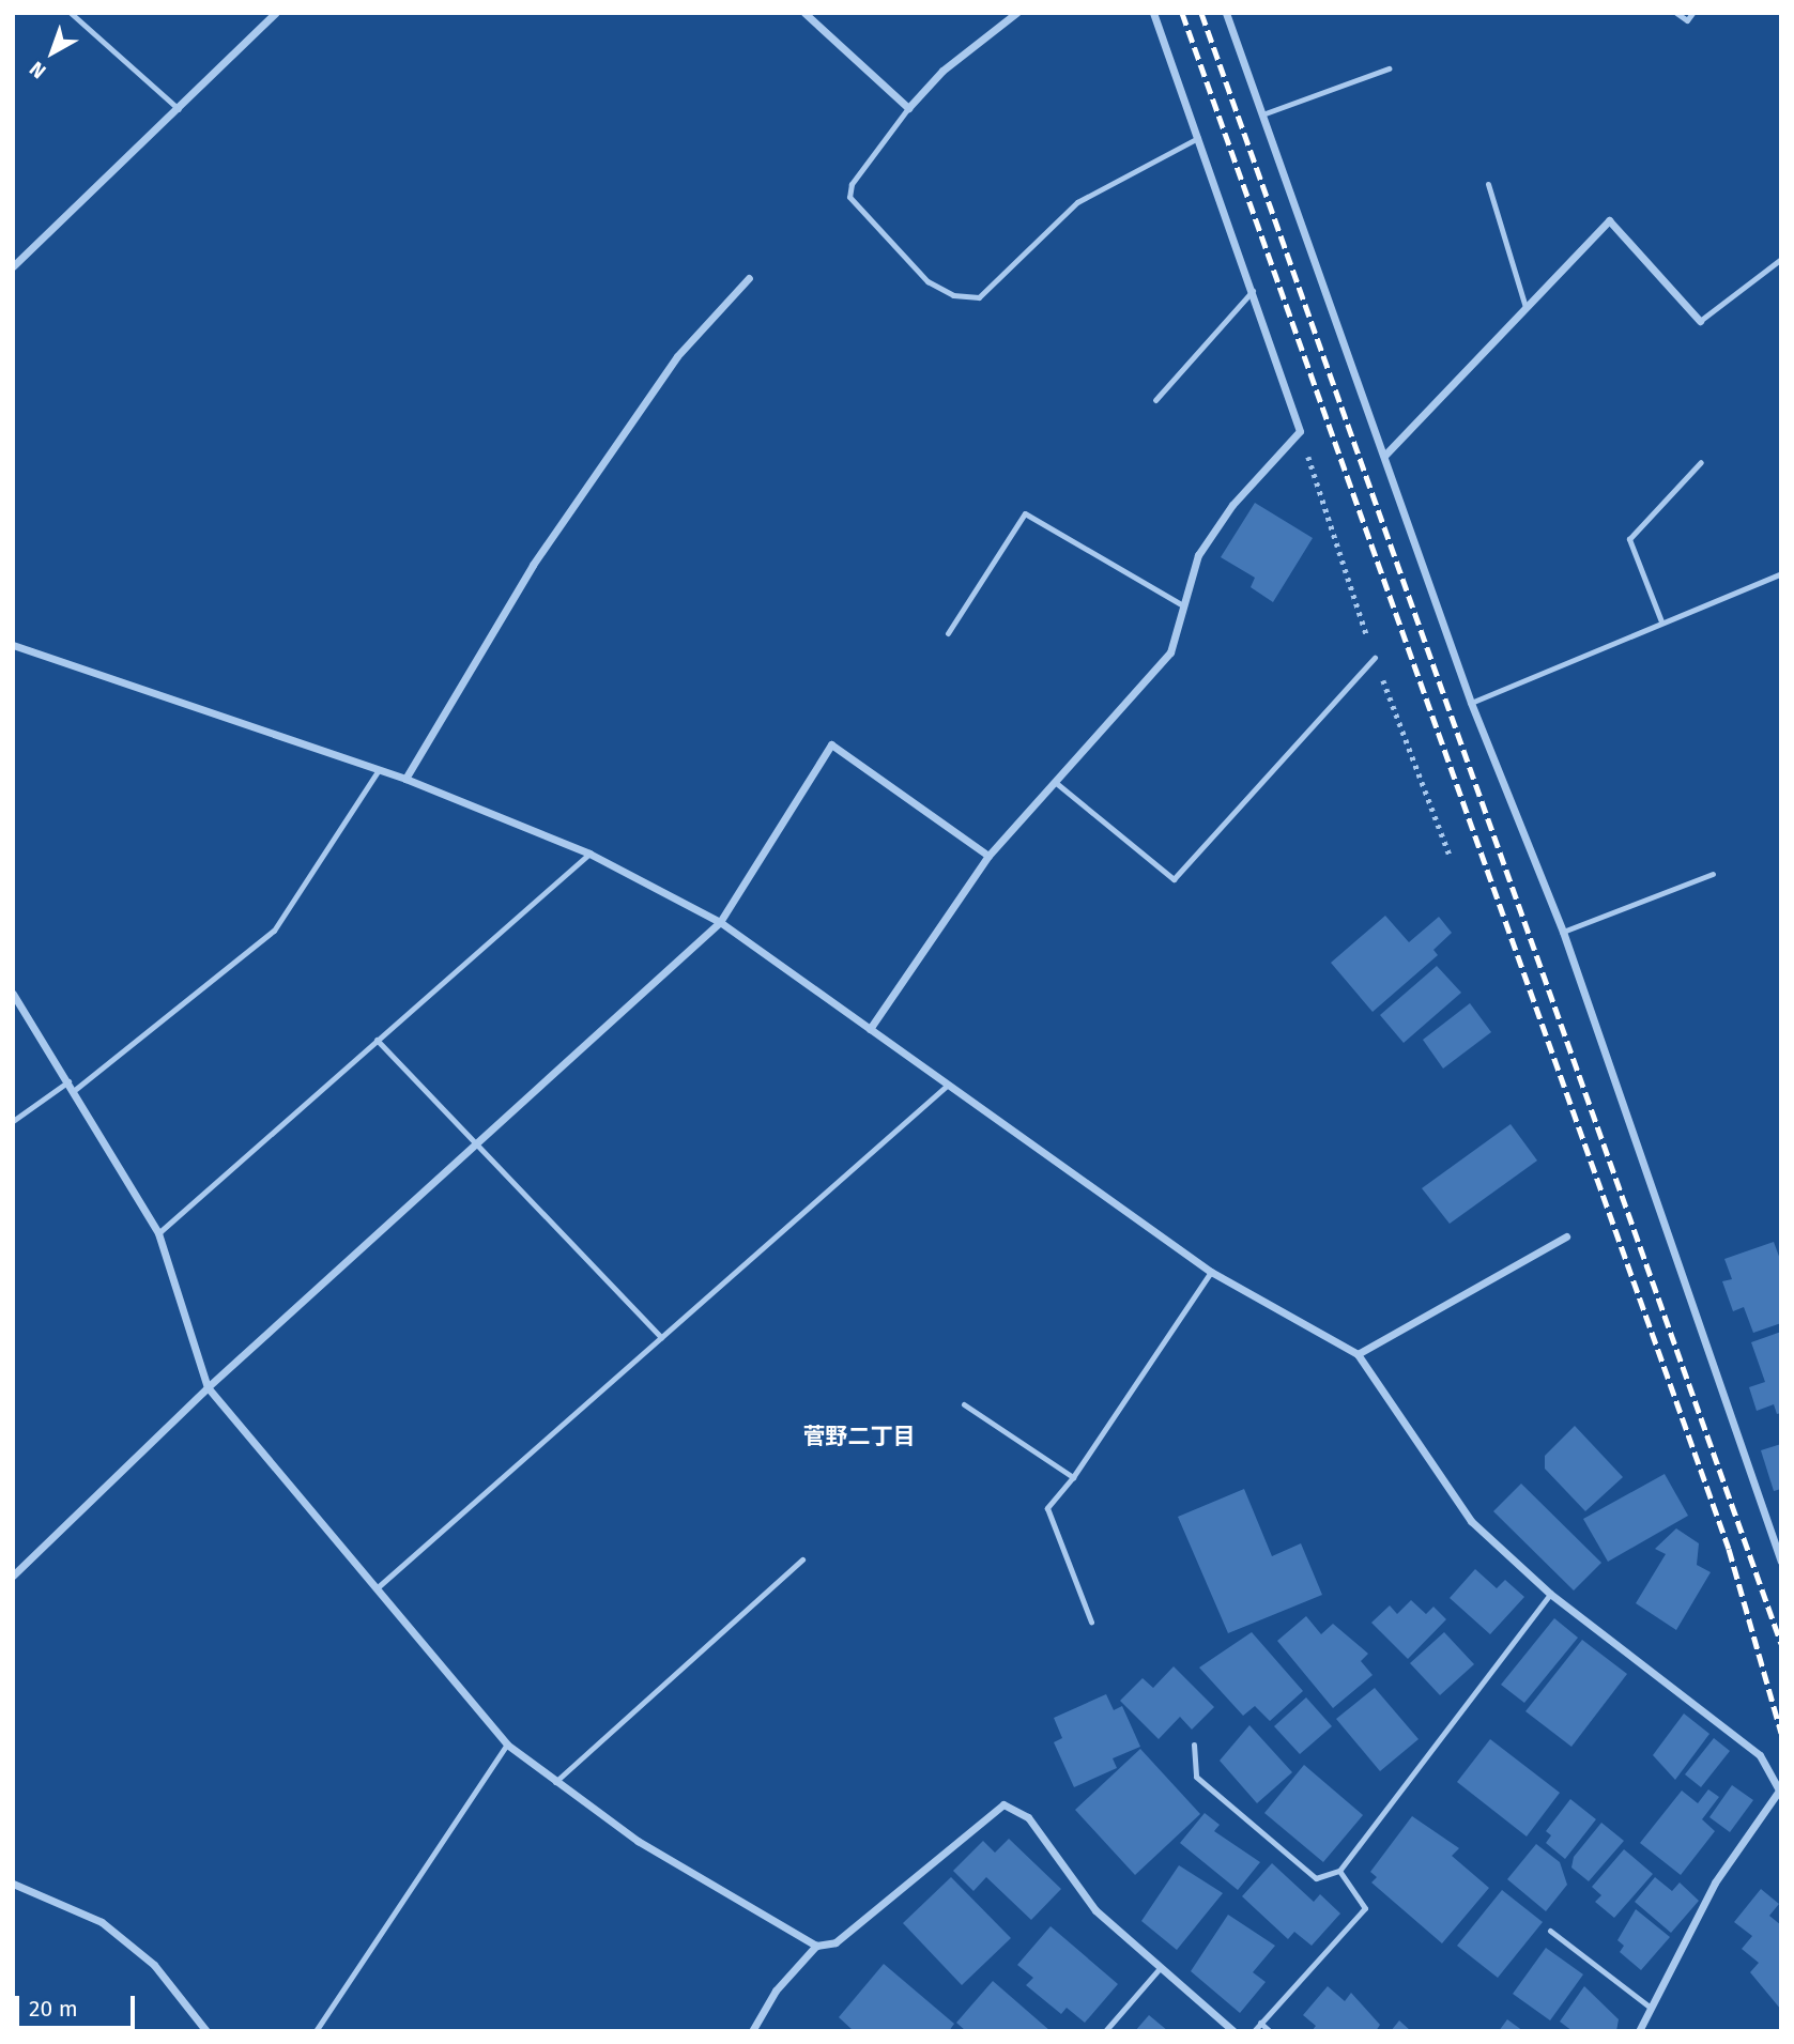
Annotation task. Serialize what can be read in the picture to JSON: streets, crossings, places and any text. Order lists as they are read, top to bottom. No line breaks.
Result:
{"districts":["菅野二丁目"],"scale_bar":"20 m","north":"bottom left"}
